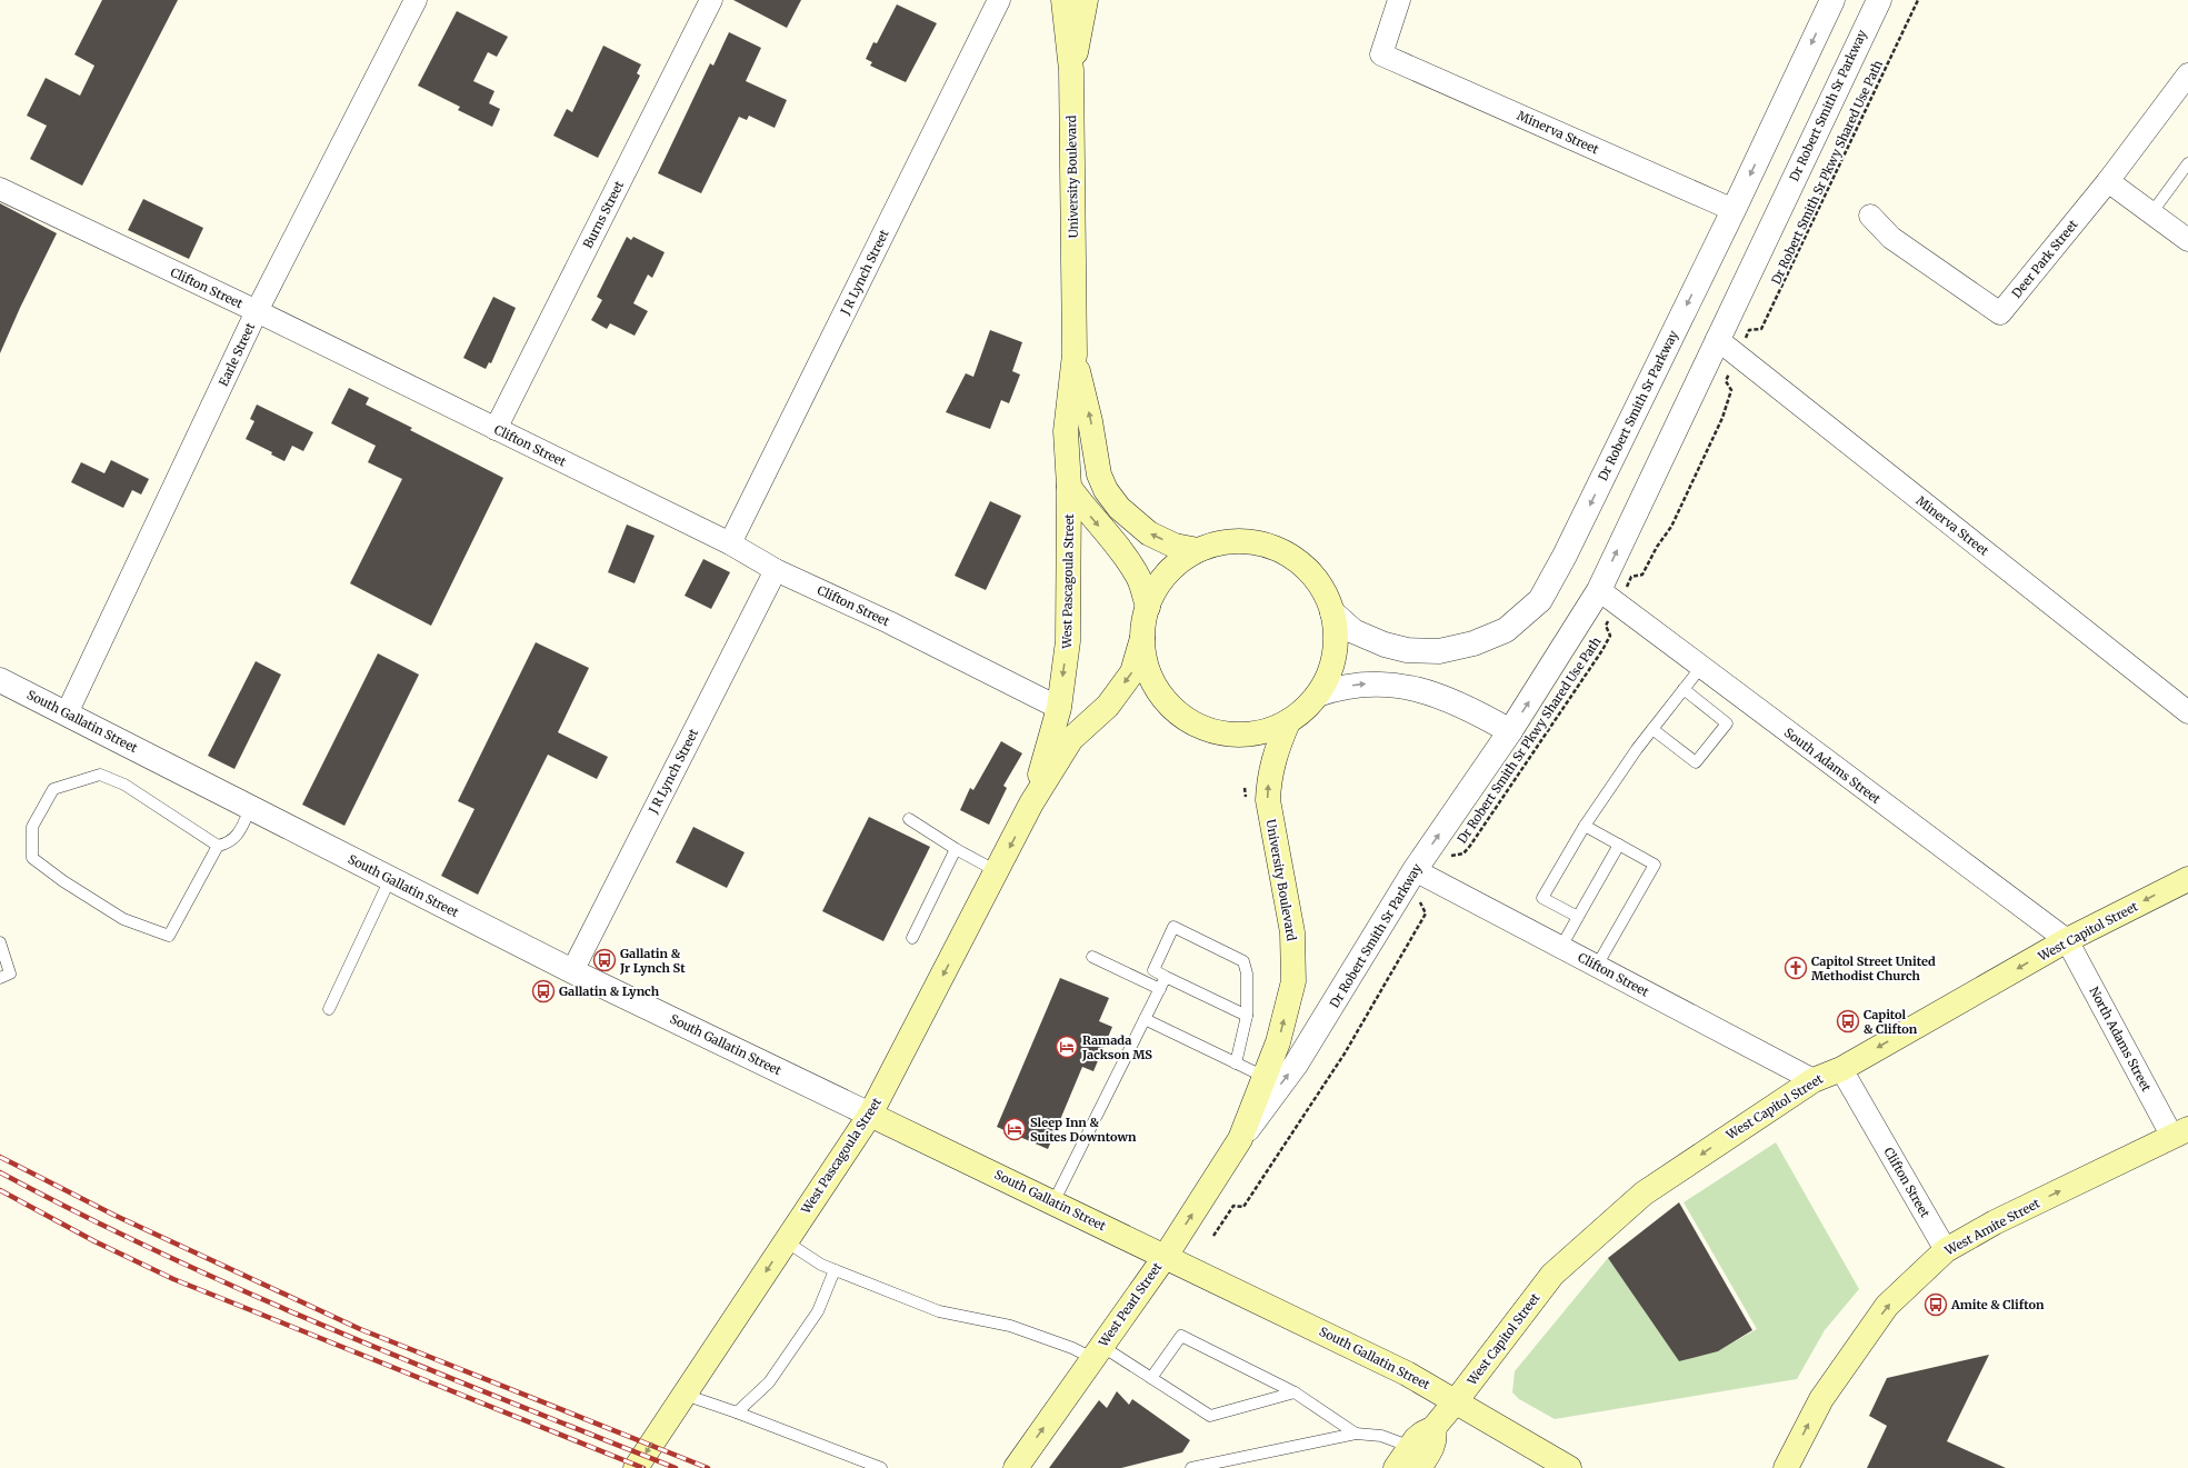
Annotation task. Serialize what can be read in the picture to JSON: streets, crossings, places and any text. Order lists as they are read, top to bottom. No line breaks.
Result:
{"streets":{"main road":["University Boulevard","West Pascagoula Street","South Gallatin Street","West Capitol Street","West Amite Street","West Pearl Street"],"street":["Dr Robert Smith Sr Parkway","Minerva Street","Burns Street","Deer Park Street","J R Lynch Street","Clifton Street","Earle Street","South Adams Street","North Adams Street"],"path":["Dr Robert Smith Sr Pkwy Shared Use Path"]},"crossings":[["Dr Robert Smith Sr Parkway","Minerva Street"],["Dr Robert Smith Sr Parkway","University Boulevard"],["Dr Robert Smith Sr Parkway","Clifton Street"],["Dr Robert Smith Sr Parkway","South Adams Street"],["Dr Robert Smith Sr Parkway","West Pearl Street"],["University Boulevard","West Pascagoula Street"],["University Boulevard","West Pearl Street"],["Burns Street","Clifton Street"],["J R Lynch Street","Clifton Street"],["J R Lynch Street","South Gallatin Street"],["Clifton Street","Earle Street"],["Clifton Street","West Pascagoula Street"],["Clifton Street","West Capitol Street"],["Clifton Street","West Amite Street"],["Earle Street","South Gallatin Street"],["West Pascagoula Street","South Gallatin Street"],["South Gallatin Street","West Capitol Street"],["South Gallatin Street","West Pearl Street"],["South Adams Street","West Capitol Street"],["South Adams Street","North Adams Street"],["West Capitol Street","North Adams Street"],["North Adams Street","West Amite Street"]],"one_way":["West Pascagoula Street","West Capitol Street","West Amite Street","West Pearl Street"],"places":{"bus stop":["Gallatin & Jr Lynch St","Gallatin & Lynch","Capitol & Clifton","Amite & Clifton"],"church":["Capitol Street United Methodist Church"],"hotel":["Ramada Jackson MS","Sleep Inn & Suites Downtown"]}}
